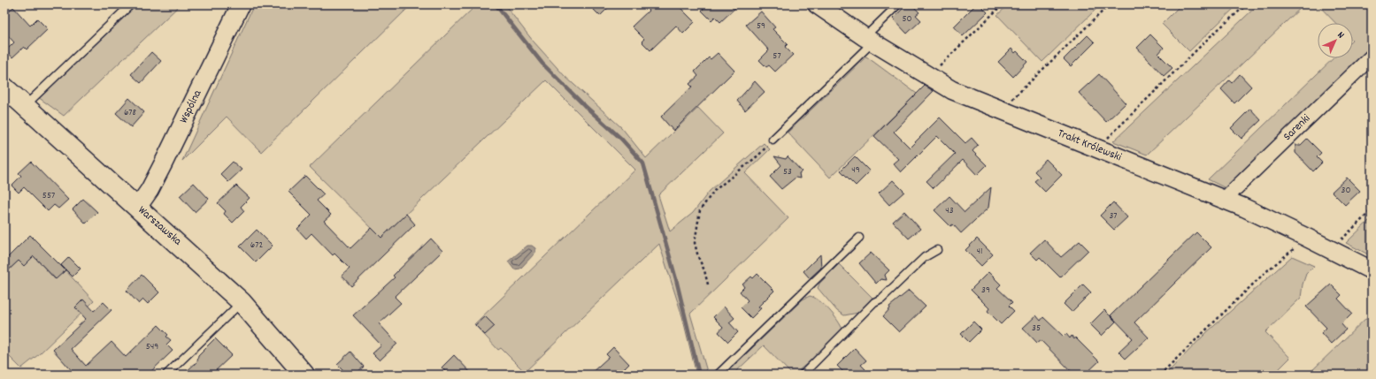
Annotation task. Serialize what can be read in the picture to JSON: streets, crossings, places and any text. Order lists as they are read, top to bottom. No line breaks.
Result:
{"streets":{"main road":["Warszawska"],"street":["Wspólna","Sarenki","Trakt Królewski"]},"crossings":[["Wspólna","Warszawska"],["Sarenki","Trakt Królewski"]],"house_numbers":["50","59","57","678","49","53","30","557","43","37","672","41","39","35","549"],"north":"top right"}
